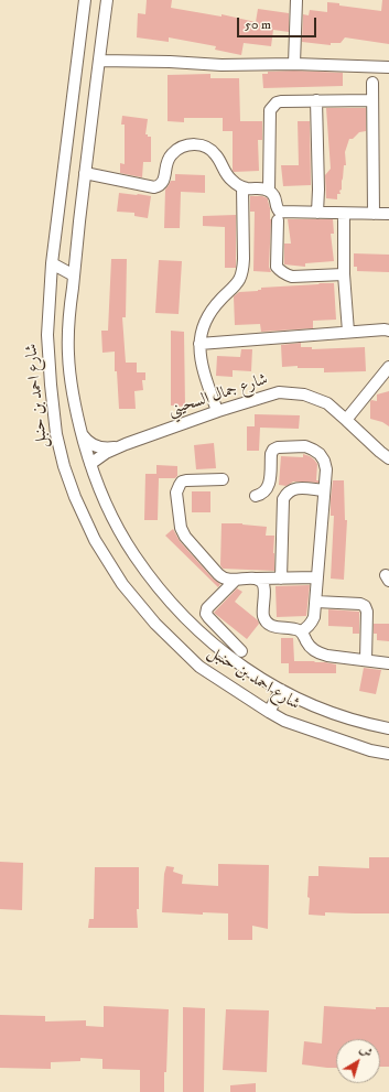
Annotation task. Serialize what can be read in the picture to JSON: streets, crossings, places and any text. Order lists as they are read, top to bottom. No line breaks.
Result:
{"streets":{"street":["شارع احمد بن حنبل","شارع جمال السحيني"]},"scale_bar":"50 m","north":"top right"}
